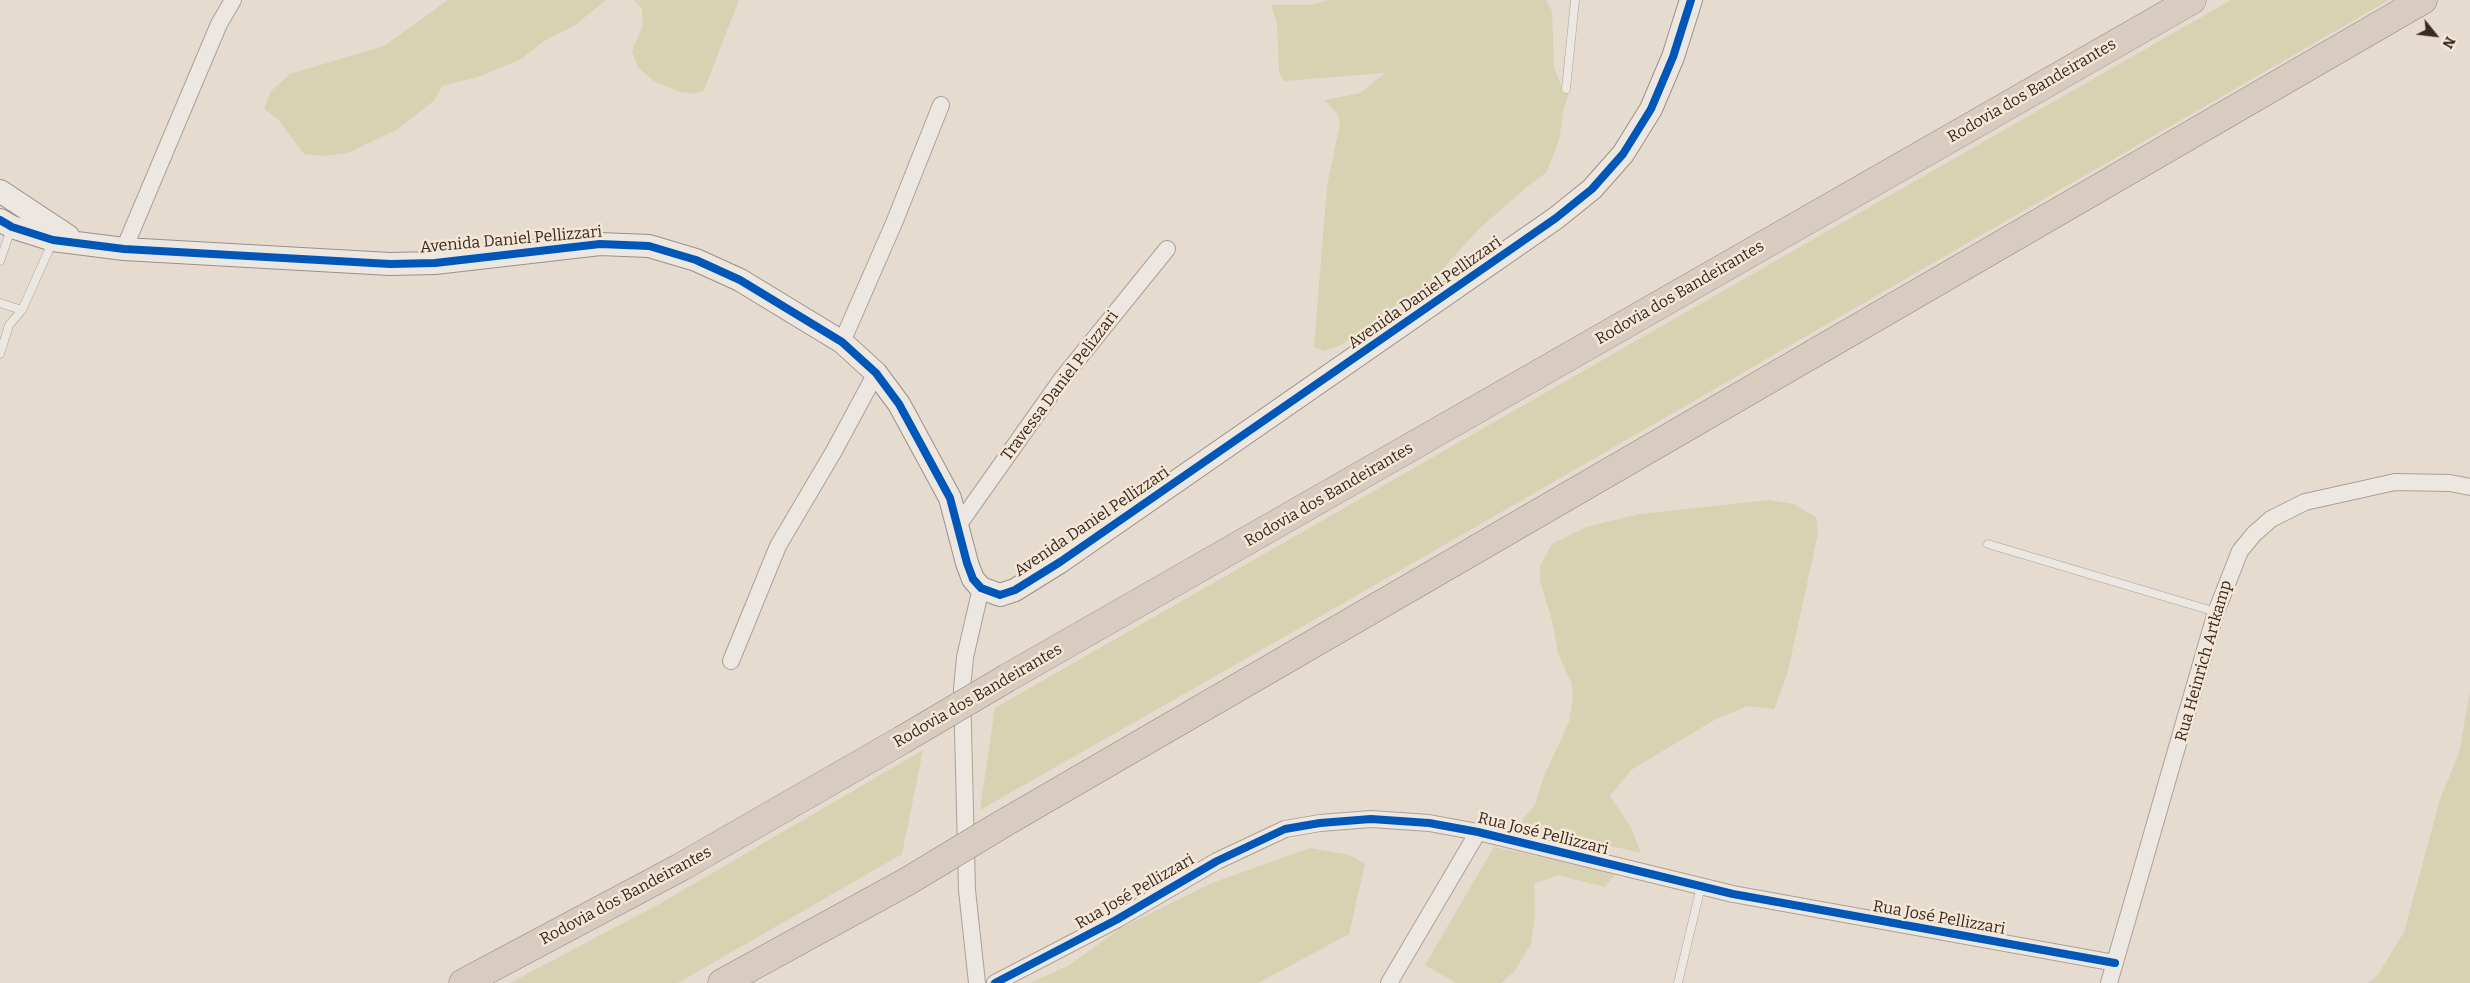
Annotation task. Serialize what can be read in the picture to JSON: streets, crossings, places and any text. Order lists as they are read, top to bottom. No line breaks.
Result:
{"streets":{"highway":["Rodovia dos Bandeirantes"],"street":["Avenida Daniel Pellizzari","Travessa Daniel Pelizzari","Rua Heinrich Artkamp","Rua José Pellizzari"]},"crossings":[["Avenida Daniel Pellizzari","Travessa Daniel Pelizzari"],["Rua Heinrich Artkamp","Rua José Pellizzari"]],"north":"bottom right"}
